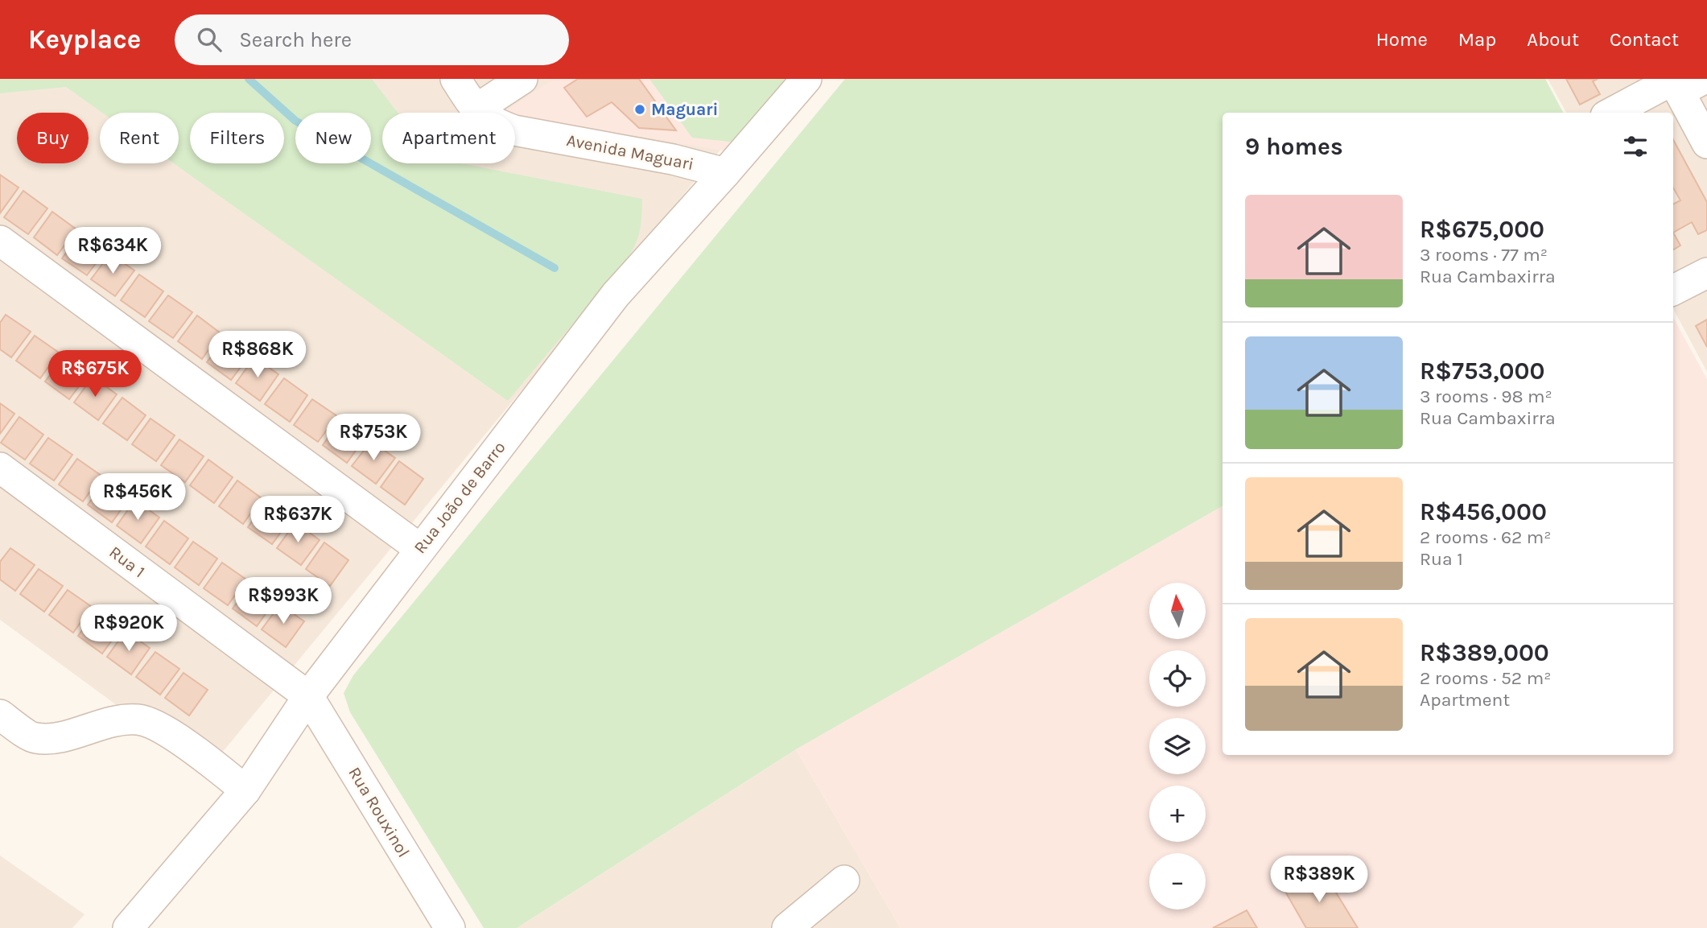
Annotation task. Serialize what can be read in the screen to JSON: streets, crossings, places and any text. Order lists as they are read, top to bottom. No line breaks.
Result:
{"streets":{"street":["Avenida Maguari","Rua João de Barro","Rua 1","Rua Rouxinol"]},"crossings":[["Avenida Maguari","Rua João de Barro"],["Rua João de Barro","Rua 1"],["Rua João de Barro","Rua Rouxinol"],["Rua 1","Rua Rouxinol"]],"places":["Maguari"],"north":"top","page":{"header":"Keyplace","search":"Search here","nav":["Home","Map","About","Contact"],"chip":["Buy","Rent","Filters","New","Apartment"],"heading":"9 homes","list":[{"name":"R$675,000","note":"3 rooms · 77 m² · Rua Cambaxirra"},{"name":"R$753,000","note":"3 rooms · 98 m² · Rua Cambaxirra"},{"name":"R$456,000","note":"2 rooms · 62 m² · Rua 1"},{"name":"R$389,000","note":"2 rooms · 52 m² · Apartment"}],"price":["R$634K","R$868K","R$675K","R$753K","R$456K","R$637K","R$993K","R$920K","R$389K"],"map_buttons":["+","−"]}}
